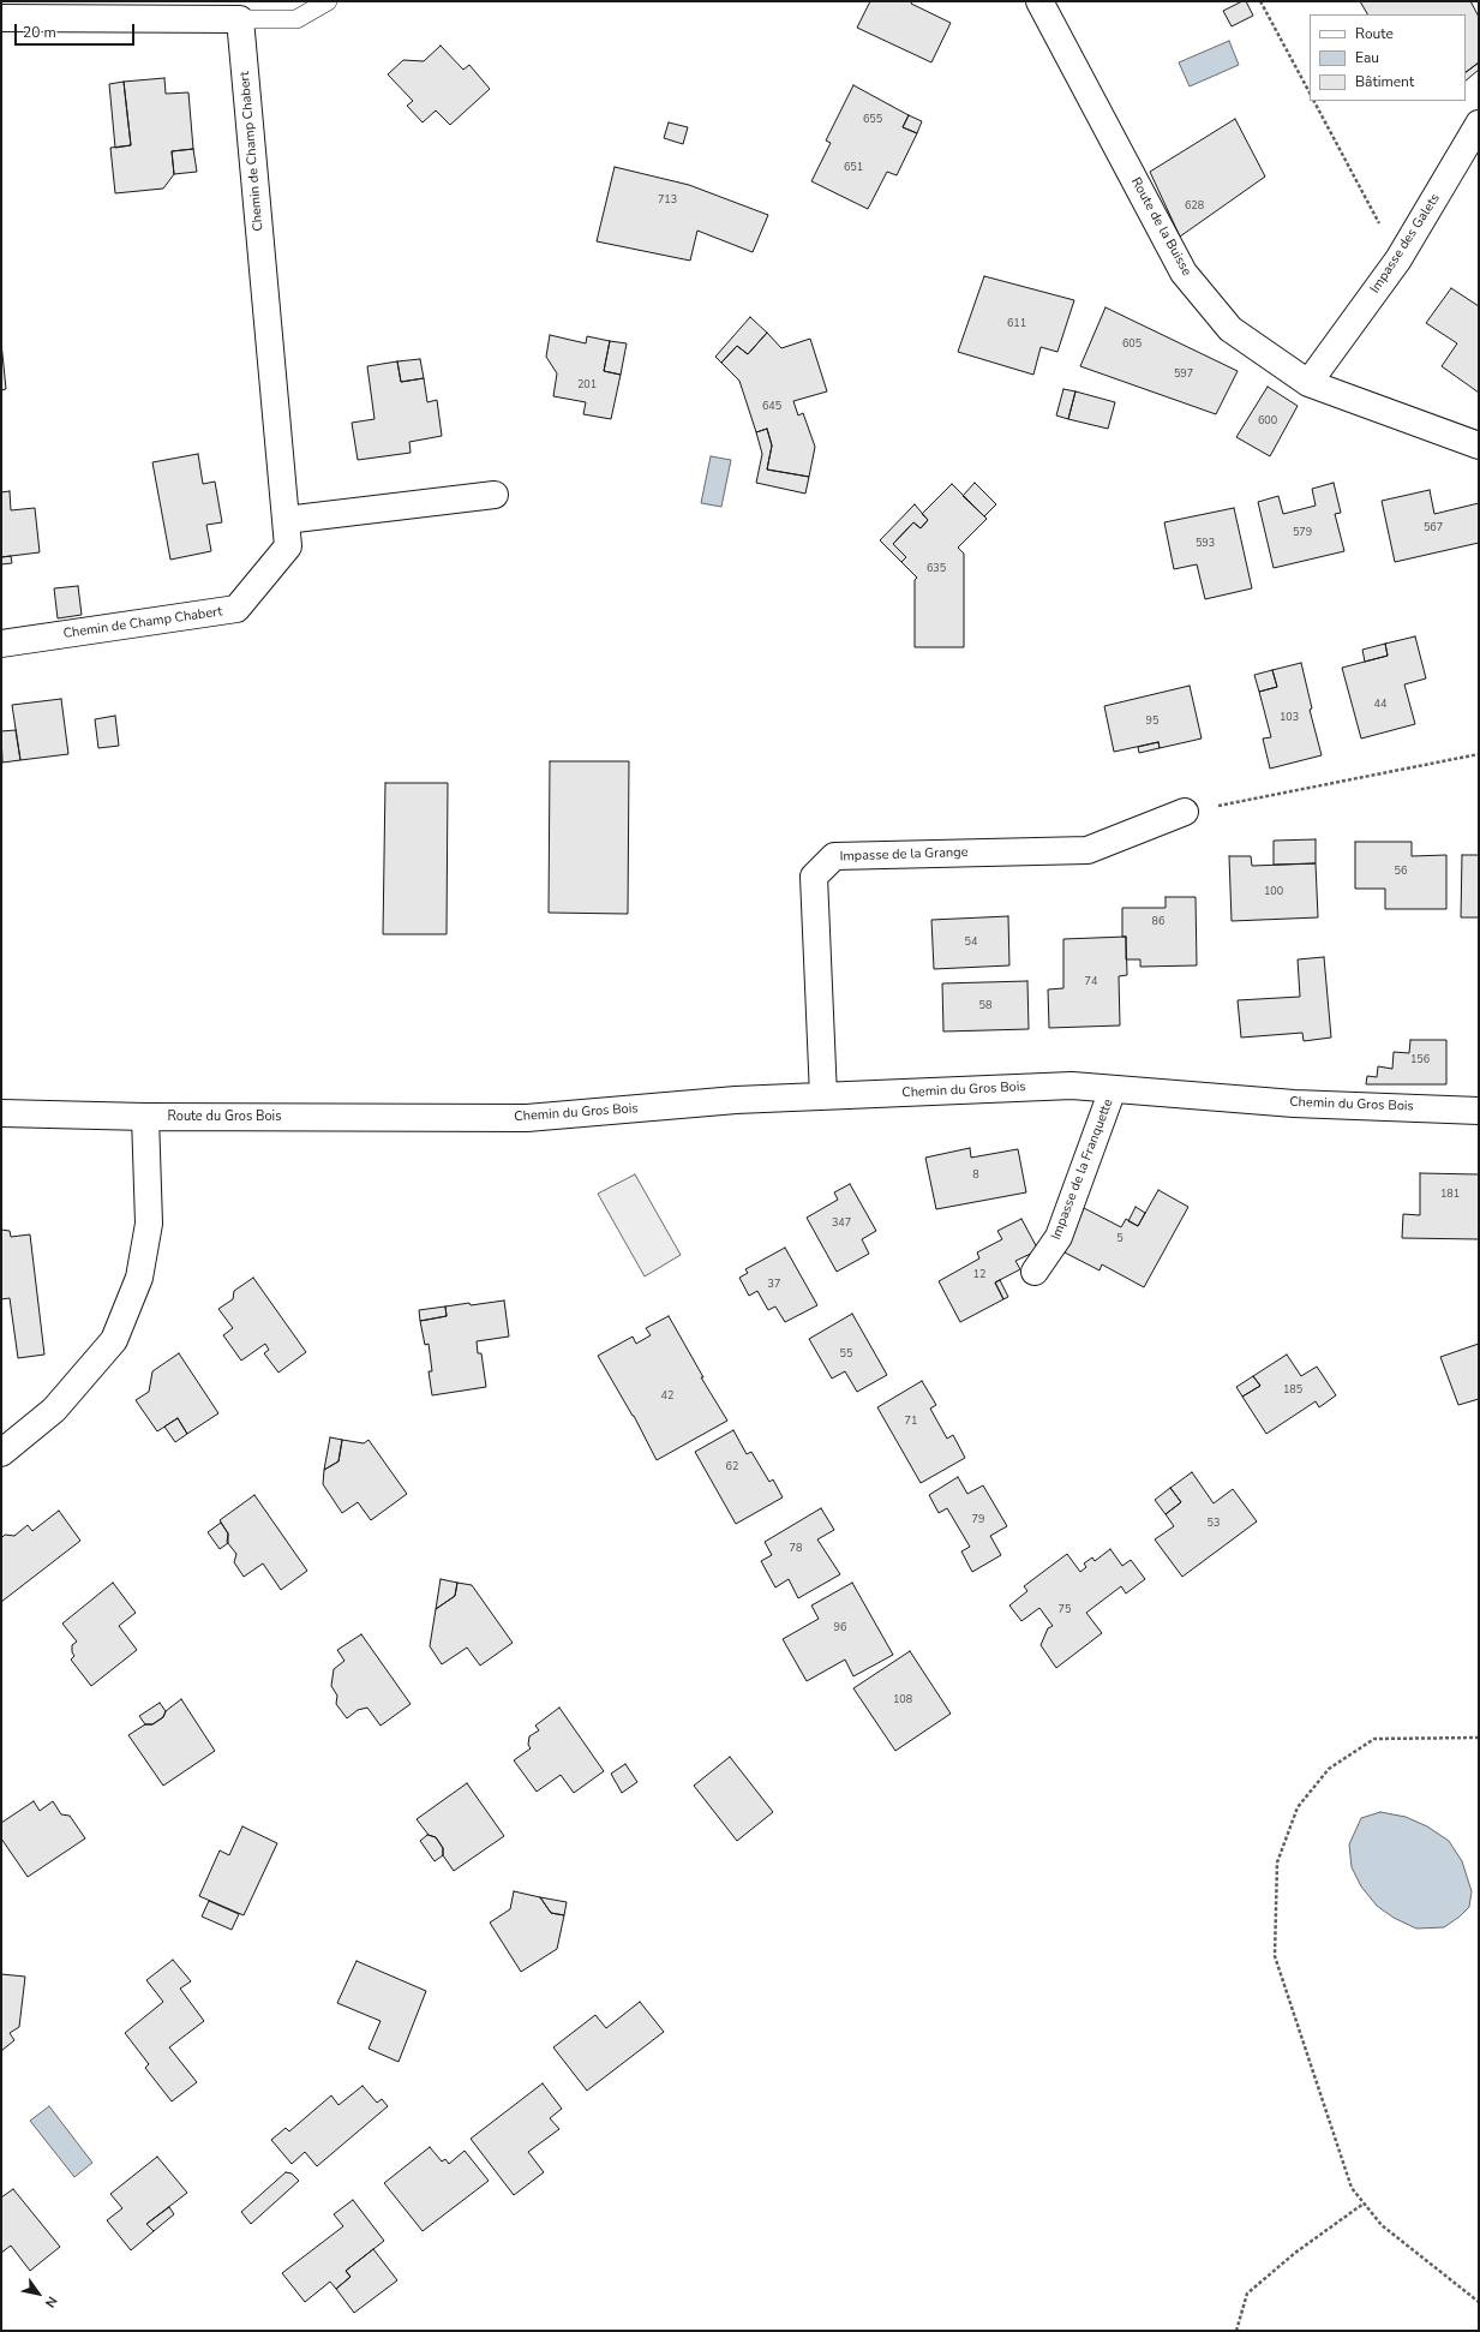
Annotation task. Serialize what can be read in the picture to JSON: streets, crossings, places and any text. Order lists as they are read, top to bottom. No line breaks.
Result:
{"streets":{"street":["Chemin de Champ Chabert","Route de la Buisse","Impasse des Galets","Impasse de la Grange","Chemin du Gros Bois","Route du Gros Bois","Impasse de la Franquette"]},"crossings":[["Route de la Buisse","Impasse des Galets"],["Impasse de la Grange","Chemin du Gros Bois"],["Chemin du Gros Bois","Route du Gros Bois"],["Chemin du Gros Bois","Impasse de la Franquette"]],"house_numbers":["655","651","713","628","611","605","597","201","645","600","567","579","593","635","44","103","95","56","100","86","54","74","58","156","8","181","347","5","12","37","55","185","42","71","62","79","53","78","75","96","108"],"legend":["Route","Eau","Bâtiment"],"scale_bar":"20 m","north":"bottom right"}
